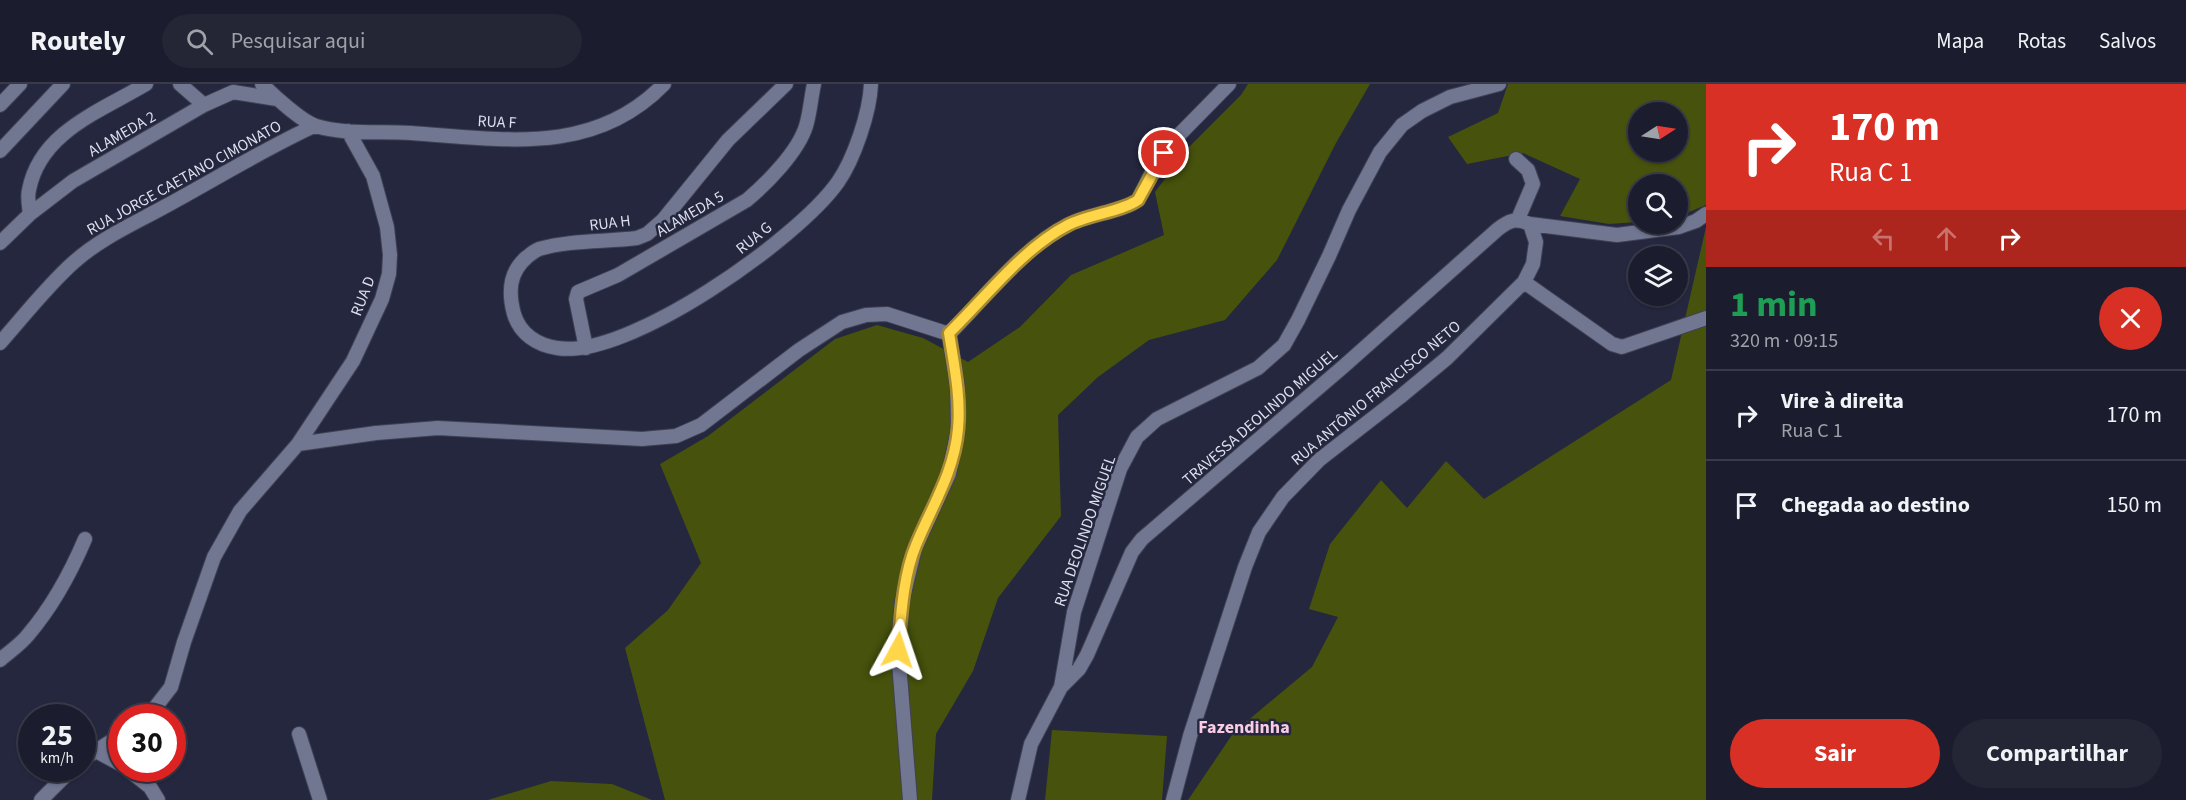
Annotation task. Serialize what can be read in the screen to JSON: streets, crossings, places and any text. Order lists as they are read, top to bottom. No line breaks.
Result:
{"streets":{"street":["RUA F","ALAMEDA 2","RUA JORGE CAETANO CIMONATO","ALAMEDA 5","RUA H","RUA G","RUA D","RUA ANTÔNIO FRANCISCO NETO","TRAVESSA DEOLINDO MIGUEL","RUA DEOLINDO MIGUEL"]},"crossings":[["RUA F","RUA JORGE CAETANO CIMONATO"],["RUA F","RUA D"],["ALAMEDA 5","RUA H"],["ALAMEDA 5","RUA G"],["RUA H","RUA G"],["RUA ANTÔNIO FRANCISCO NETO","TRAVESSA DEOLINDO MIGUEL"],["TRAVESSA DEOLINDO MIGUEL","RUA DEOLINDO MIGUEL"]],"districts":["Fazendinha"],"north":"right","page":{"header":"Routely","search":"Pesquisar aqui","nav":["Mapa","Rotas","Salvos"],"turn":["170 m","Rua C 1"],"heading":["1 min","320 m · 09:15"],"list":[{"name":"Vire à direita","note":"Rua C 1","value":"170 m"},{"name":"Chegada ao destino","value":"150 m"}],"speed":"25 km/h","limit":"30","buttons":["Sair","Compartilhar"]}}
